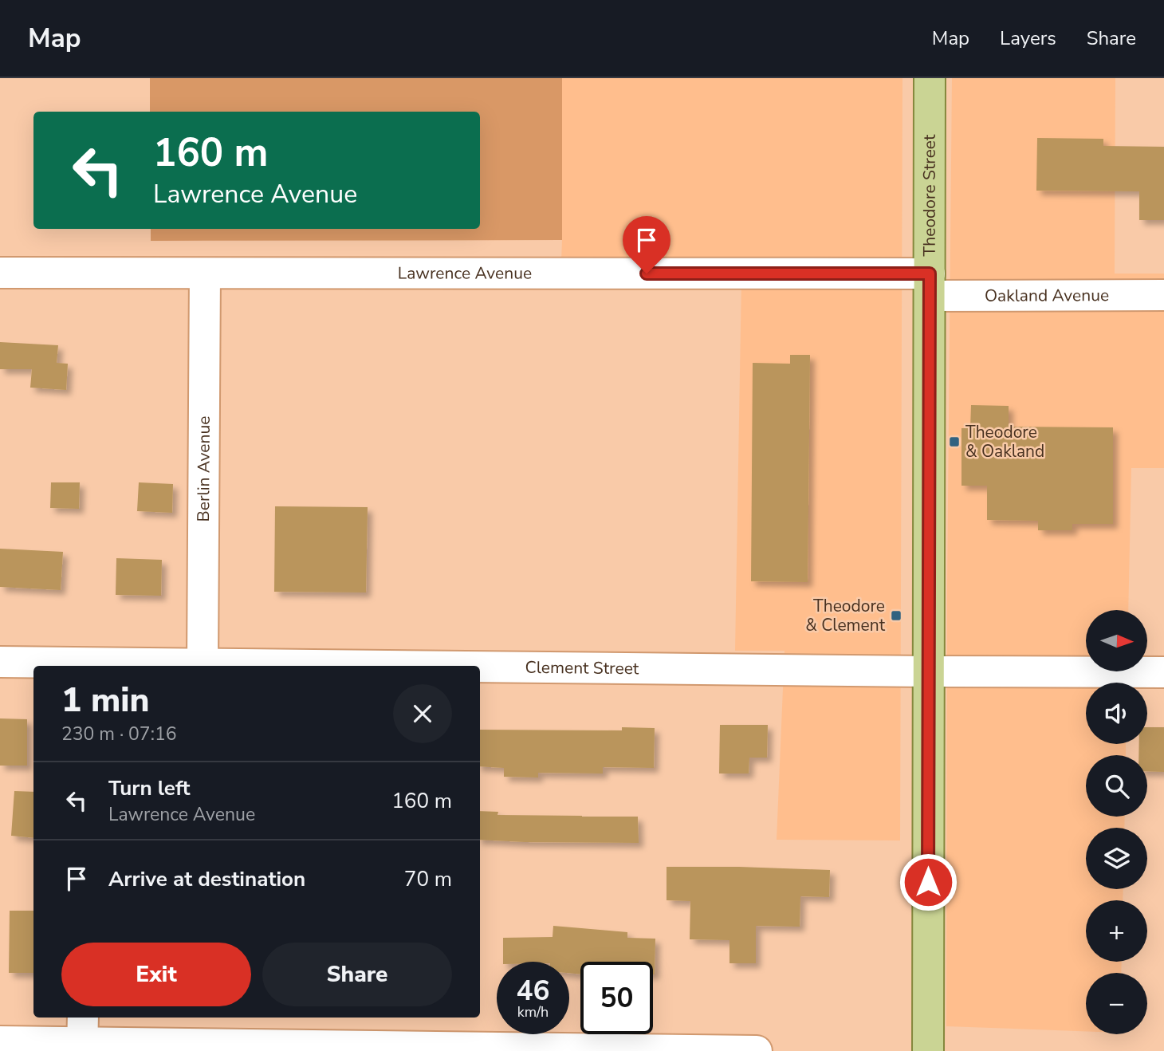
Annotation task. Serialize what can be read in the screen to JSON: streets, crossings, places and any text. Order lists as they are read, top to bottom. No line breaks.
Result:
{"streets":{"main road":["Theodore Street"],"street":["Lawrence Avenue","Oakland Avenue","Berlin Avenue","Clement Street"]},"crossings":[["Theodore Street","Lawrence Avenue"],["Theodore Street","Oakland Avenue"],["Theodore Street","Clement Street"],["Lawrence Avenue","Oakland Avenue"],["Lawrence Avenue","Berlin Avenue"],["Berlin Avenue","Clement Street"]],"places":{"transit":["Theodore & Oakland","Theodore & Clement"]},"north":"right","page":{"header":"Map","nav":["Map","Layers","Share"],"turn":["160 m","Lawrence Avenue"],"map_buttons":["+","−"],"heading":["1 min","230 m · 07:16"],"list":[{"name":"Turn left","note":"Lawrence Avenue","value":"160 m"},{"name":"Arrive at destination","value":"70 m"}],"buttons":["Exit","Share"],"speed":"46 km/h","limit":"50"}}
